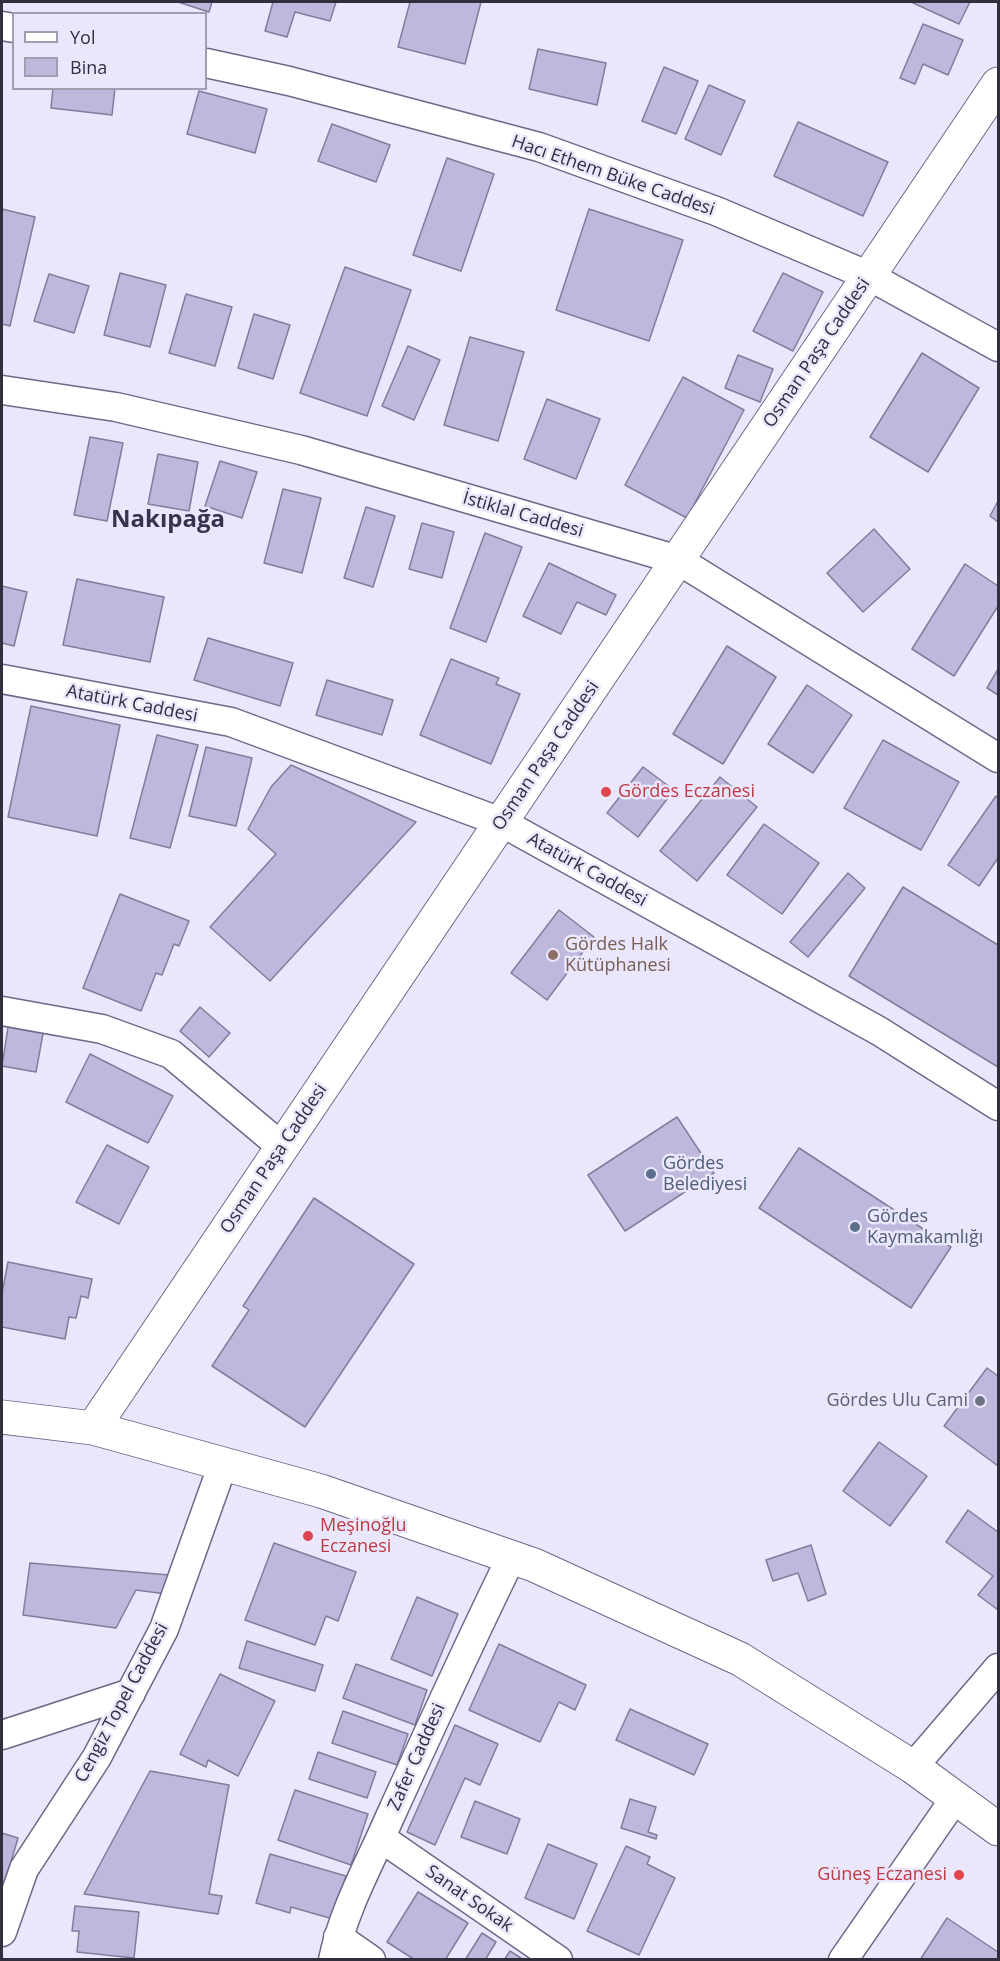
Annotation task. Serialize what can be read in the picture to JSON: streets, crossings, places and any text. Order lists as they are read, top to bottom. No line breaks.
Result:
{"streets":{"main road":["Osman Paşa Caddesi"],"street":["Hacı Ethem Büke Caddesi","İstiklal Caddesi","Atatürk Caddesi","Cengiz Topel Caddesi","Zafer Caddesi","Sanat Sokak"]},"crossings":[["Hacı Ethem Büke Caddesi","Osman Paşa Caddesi"],["Osman Paşa Caddesi","İstiklal Caddesi"],["Osman Paşa Caddesi","Atatürk Caddesi"],["Zafer Caddesi","Sanat Sokak"]],"districts":["Nakıpağa"],"places":["Gördes Eczanesi","Gördes Halk Kütüphanesi","Gördes Belediyesi","Gördes Kaymakamlığı","Gördes Ulu Cami","Meşinoğlu Eczanesi","Güneş Eczanesi"],"legend":["Yol","Bina"]}
